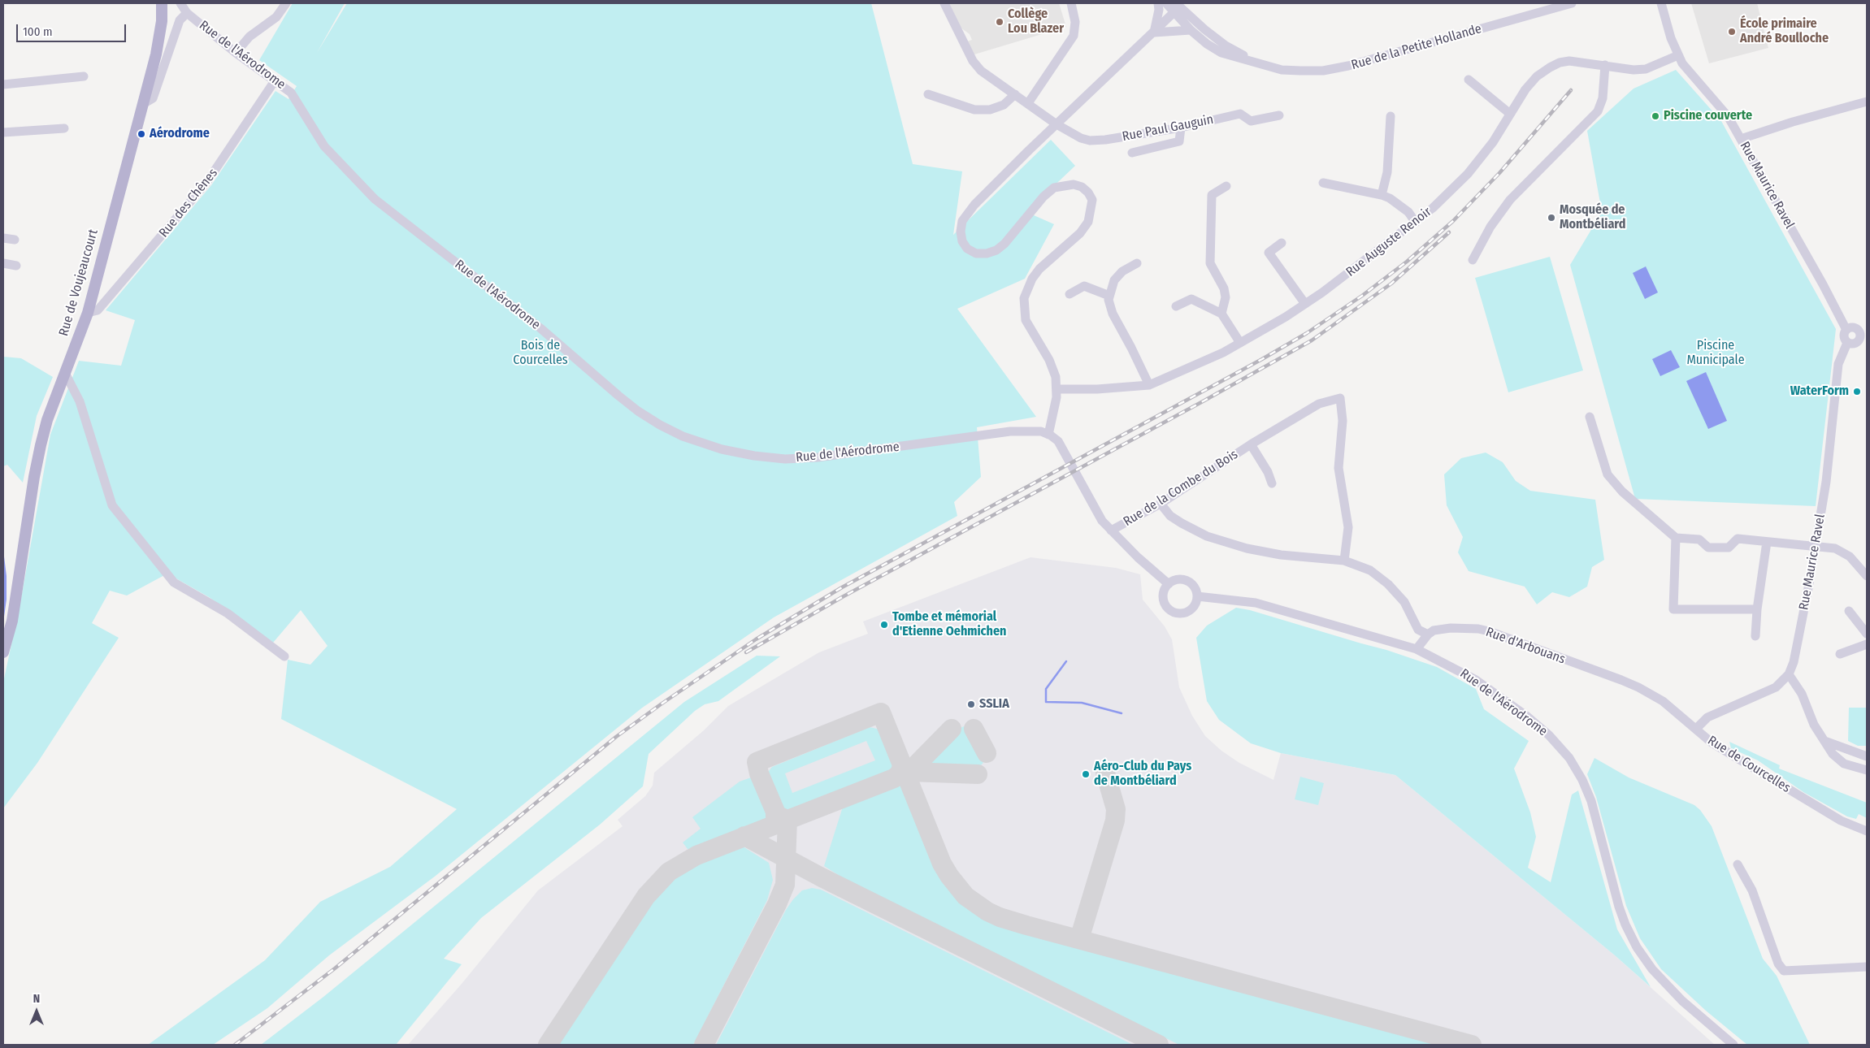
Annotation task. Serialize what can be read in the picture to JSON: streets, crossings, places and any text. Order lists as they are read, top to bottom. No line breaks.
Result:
{"streets":{"main road":["Rue de Voujeaucourt"],"street":["Rue de la Petite Hollande","Rue de l'Aérodrome","Rue Paul Gauguin","Rue Maurice Ravel","Rue des Chênes","Rue Auguste Renoir","Rue de la Combe du Bois","Rue d'Arbouans","Rue de Courcelles"]},"crossings":[["Rue de l'Aérodrome","Rue des Chênes"],["Rue Maurice Ravel","Rue Auguste Renoir"],["Rue des Chênes","Rue de Voujeaucourt"],["Rue d'Arbouans","Rue de Courcelles"]],"parks":["Bois de Courcelles","Piscine Municipale"],"places":["Collège Lou Blazer","École primaire André Boulloche","Piscine couverte","Aérodrome","Mosquée de Montbéliard","WaterForm","Tombe et mémorial d'Etienne Oehmichen","SSLIA","Aéro-Club du Pays de Montbéliard"],"scale_bar":"100 m","north":"top"}
